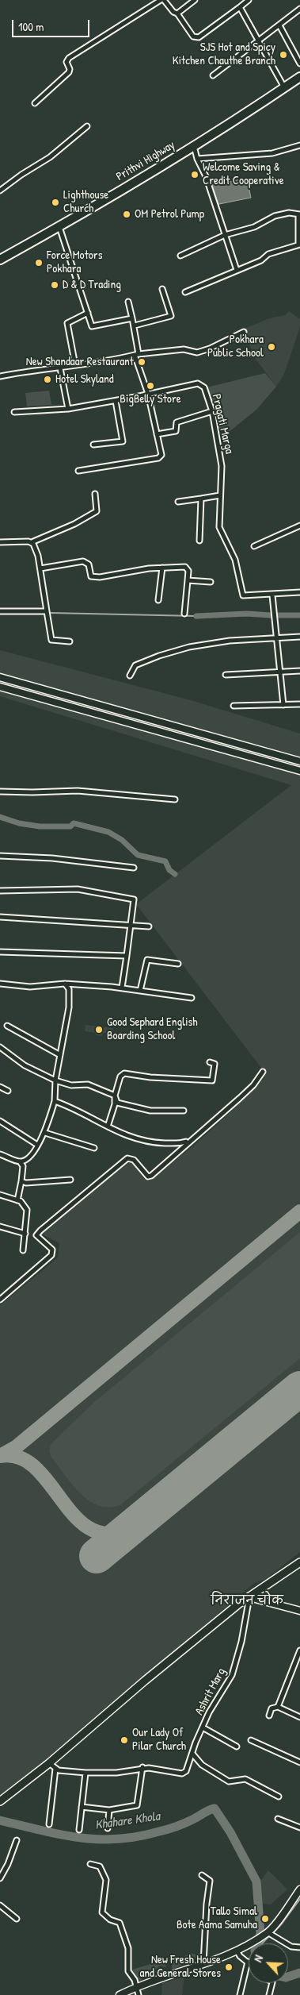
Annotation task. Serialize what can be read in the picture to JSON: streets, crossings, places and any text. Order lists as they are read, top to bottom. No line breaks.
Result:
{"streets":{"highway":["Prithvi Highway"],"street":["Pragati Marga","Ashrit Marg"]},"districts":["निराजन चोक"],"water":["Khahare Khola"],"places":["SJS Hot and Spicy Kitchen Chauthe Branch","Welcome Saving & Credit Cooperative","Lighthouse Church","OM Petrol Pump","Force Motors Pokhara","D & D Trading","Pokhara Public School","New Shandaar Restaurant","Hotel Skyland","BigBelly Store","Good Sephard English Boarding School","Our Lady Of Pilar Church","Tallo Simal Bote Aama Samuha","New Fresh House and General Stores"],"scale_bar":"100 m","north":"top left"}
